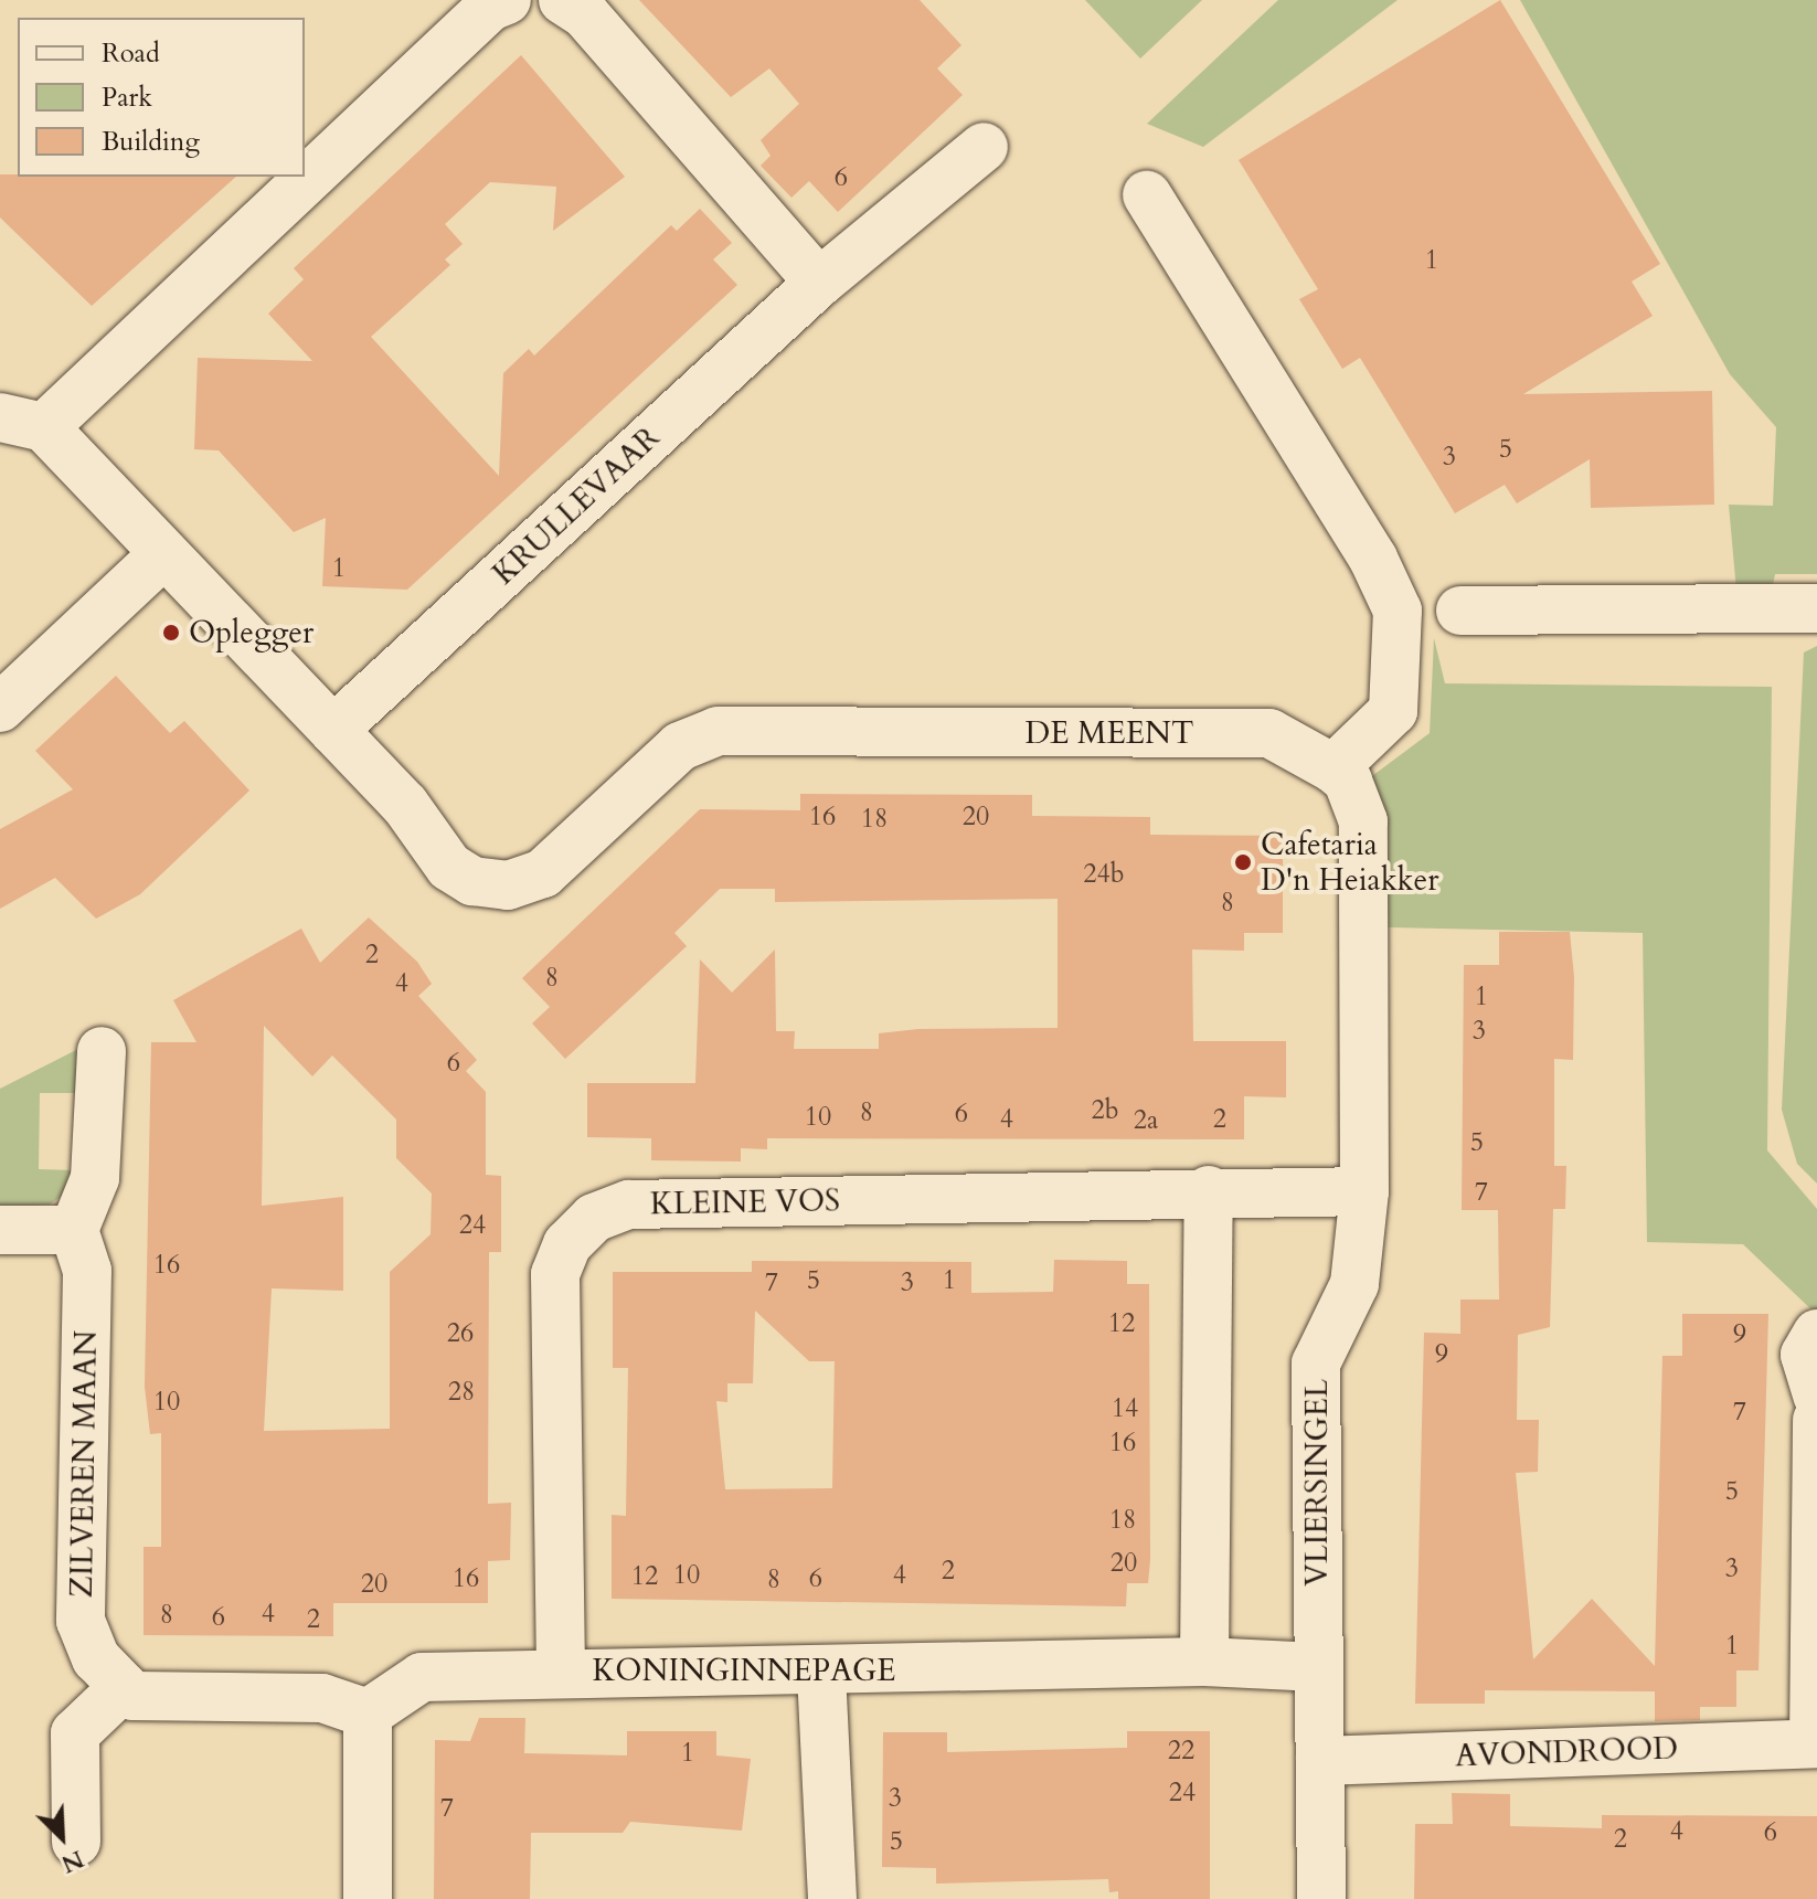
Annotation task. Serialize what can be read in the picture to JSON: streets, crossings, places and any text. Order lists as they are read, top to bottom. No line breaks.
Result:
{"streets":{"street":["KRULLEVAAR","DE MEENT","KLEINE VOS","ZILVEREN MAAN","VLIERSINGEL","KONINGINNEPAGE","AVONDROOD"]},"crossings":[["KRULLEVAAR","DE MEENT"],["DE MEENT","VLIERSINGEL"],["KLEINE VOS","VLIERSINGEL"],["KLEINE VOS","KONINGINNEPAGE"],["VLIERSINGEL","KONINGINNEPAGE"],["VLIERSINGEL","AVONDROOD"]],"places":["Oplegger","Cafetaria D'n Heiakker"],"house_numbers":["6","1","5","3","1","16","20","18","24b","8","2","8","4","1","3","6","2b","8","6","10","4","2","2a","5","7","24","16","5","1","7","3","12","26","9","9","28","10","14","7","16","5","18","20","3","2","10","4","12","16","6","8","20","4","8","6","2","1","22","1","24","3","7","4","6","2","5"],"legend":["Road","Park","Building"],"north":"bottom right"}
